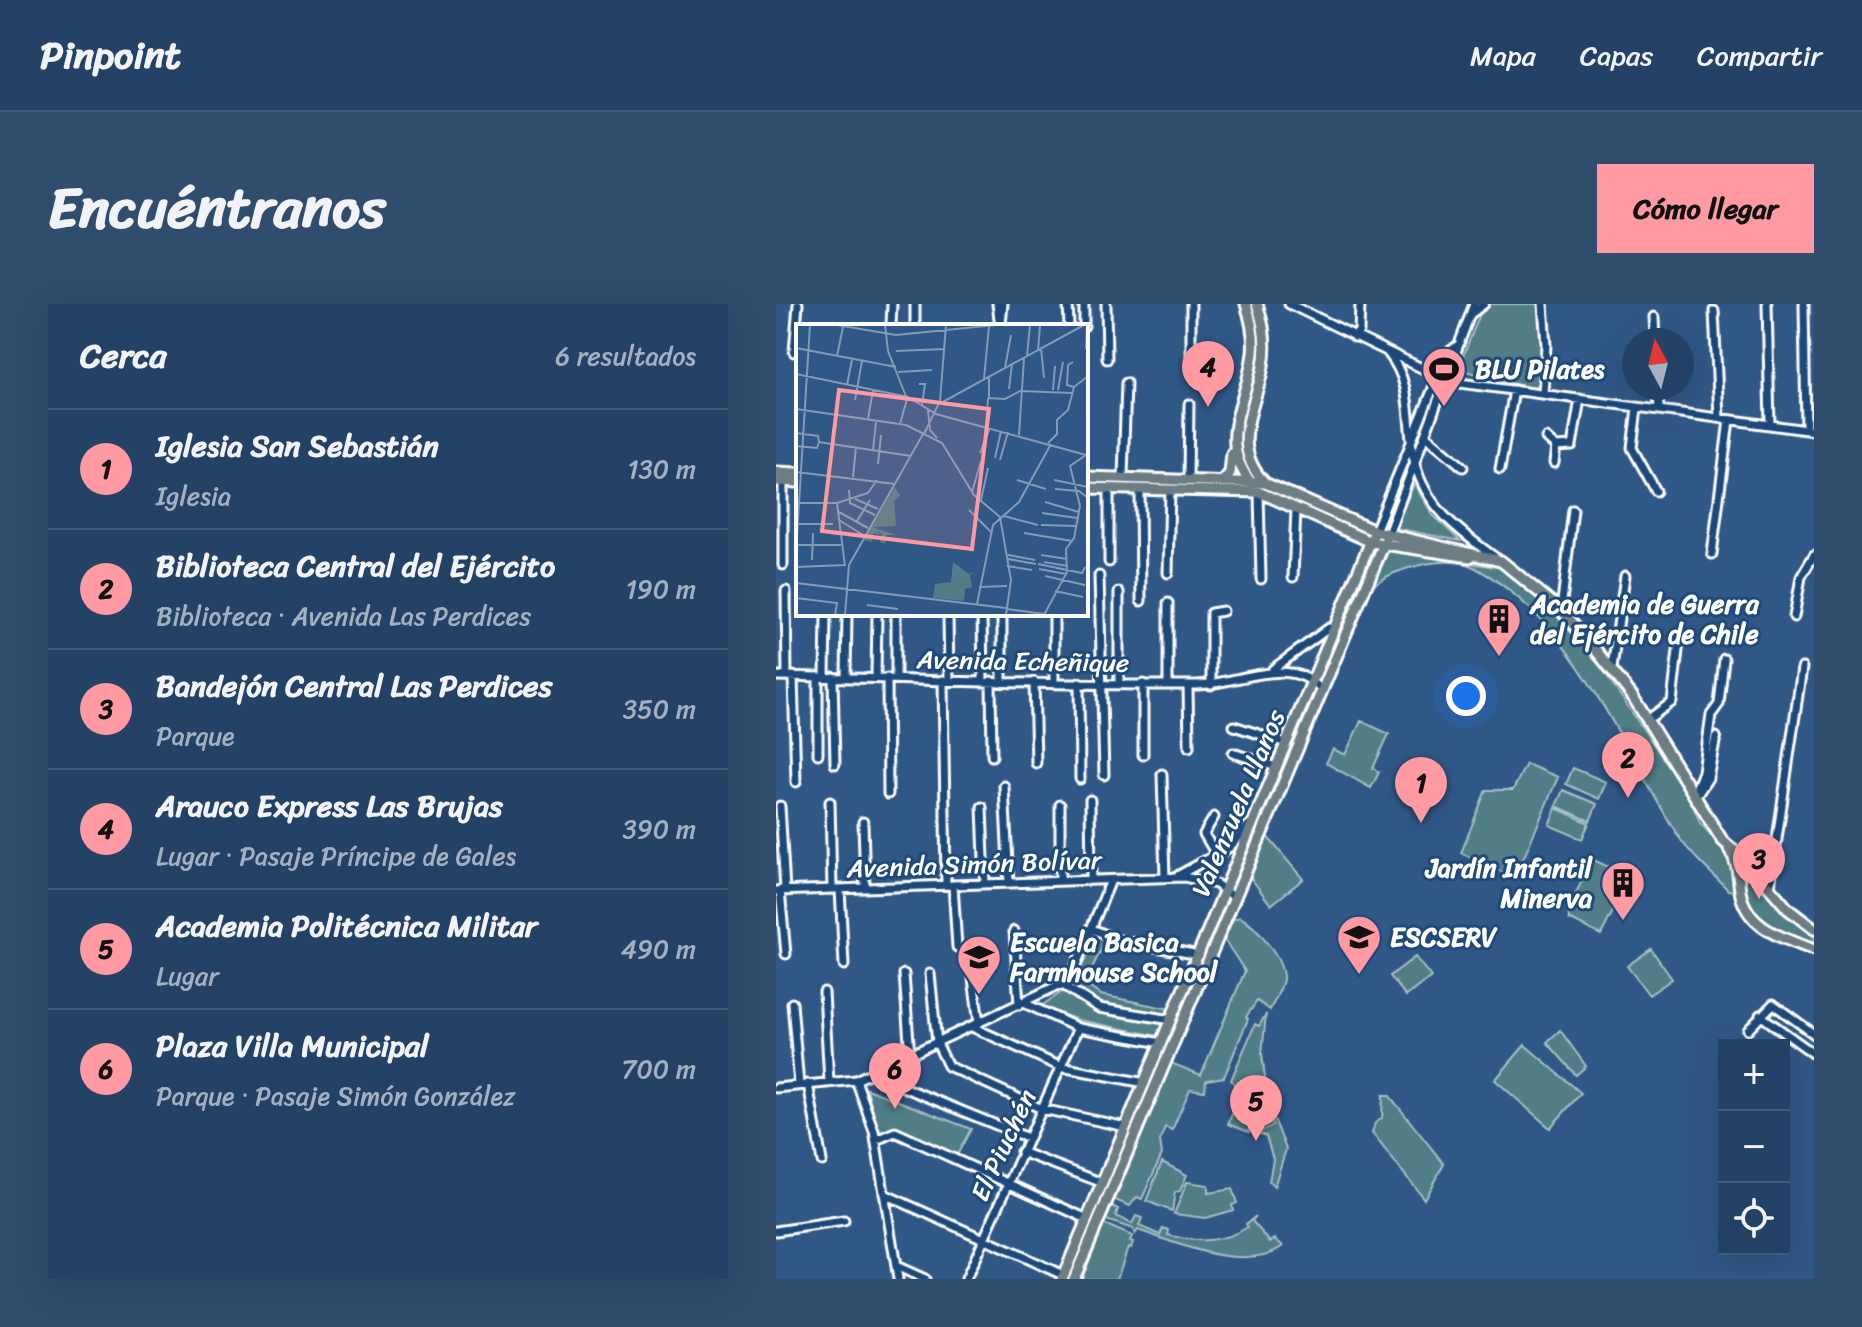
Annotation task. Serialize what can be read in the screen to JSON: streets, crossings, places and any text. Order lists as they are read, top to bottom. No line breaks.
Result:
{"streets":{"main road":["Valenzuela Llanos"],"street":["Avenida Echeñique","Avenida Simón Bolívar","El Piuchén"]},"crossings":[["Avenida Echeñique","Valenzuela Llanos"],["Valenzuela Llanos","Avenida Simón Bolívar"]],"places":{"sports":["BLU Pilates"],"building":["Academia de Guerra del Ejército de Chile","Jardín Infantil Minerva"],"school or university":["ESCSERV","Escuela Basica Farmhouse School"]},"north":"top","page":{"header":"Pinpoint","nav":["Mapa","Capas","Compartir"],"title":"Encuéntranos","buttons":"Cómo llegar","heading":["Cerca","6 resultados"],"pins":["4","2","1","3","6","5"],"list":[{"mark":"1","name":"Iglesia San Sebastián","note":"Iglesia","value":"130 m"},{"mark":"2","name":"Biblioteca Central del Ejército","note":"Biblioteca · Avenida Las Perdices","value":"190 m"},{"mark":"3","name":"Bandejón Central Las Perdices","note":"Parque","value":"350 m"},{"mark":"4","name":"Arauco Express Las Brujas","note":"Lugar · Pasaje Príncipe de Gales","value":"390 m"},{"mark":"5","name":"Academia Politécnica Militar","note":"Lugar","value":"490 m"},{"mark":"6","name":"Plaza Villa Municipal","note":"Parque · Pasaje Simón González","value":"700 m"}],"map_buttons":["+","−"]}}
